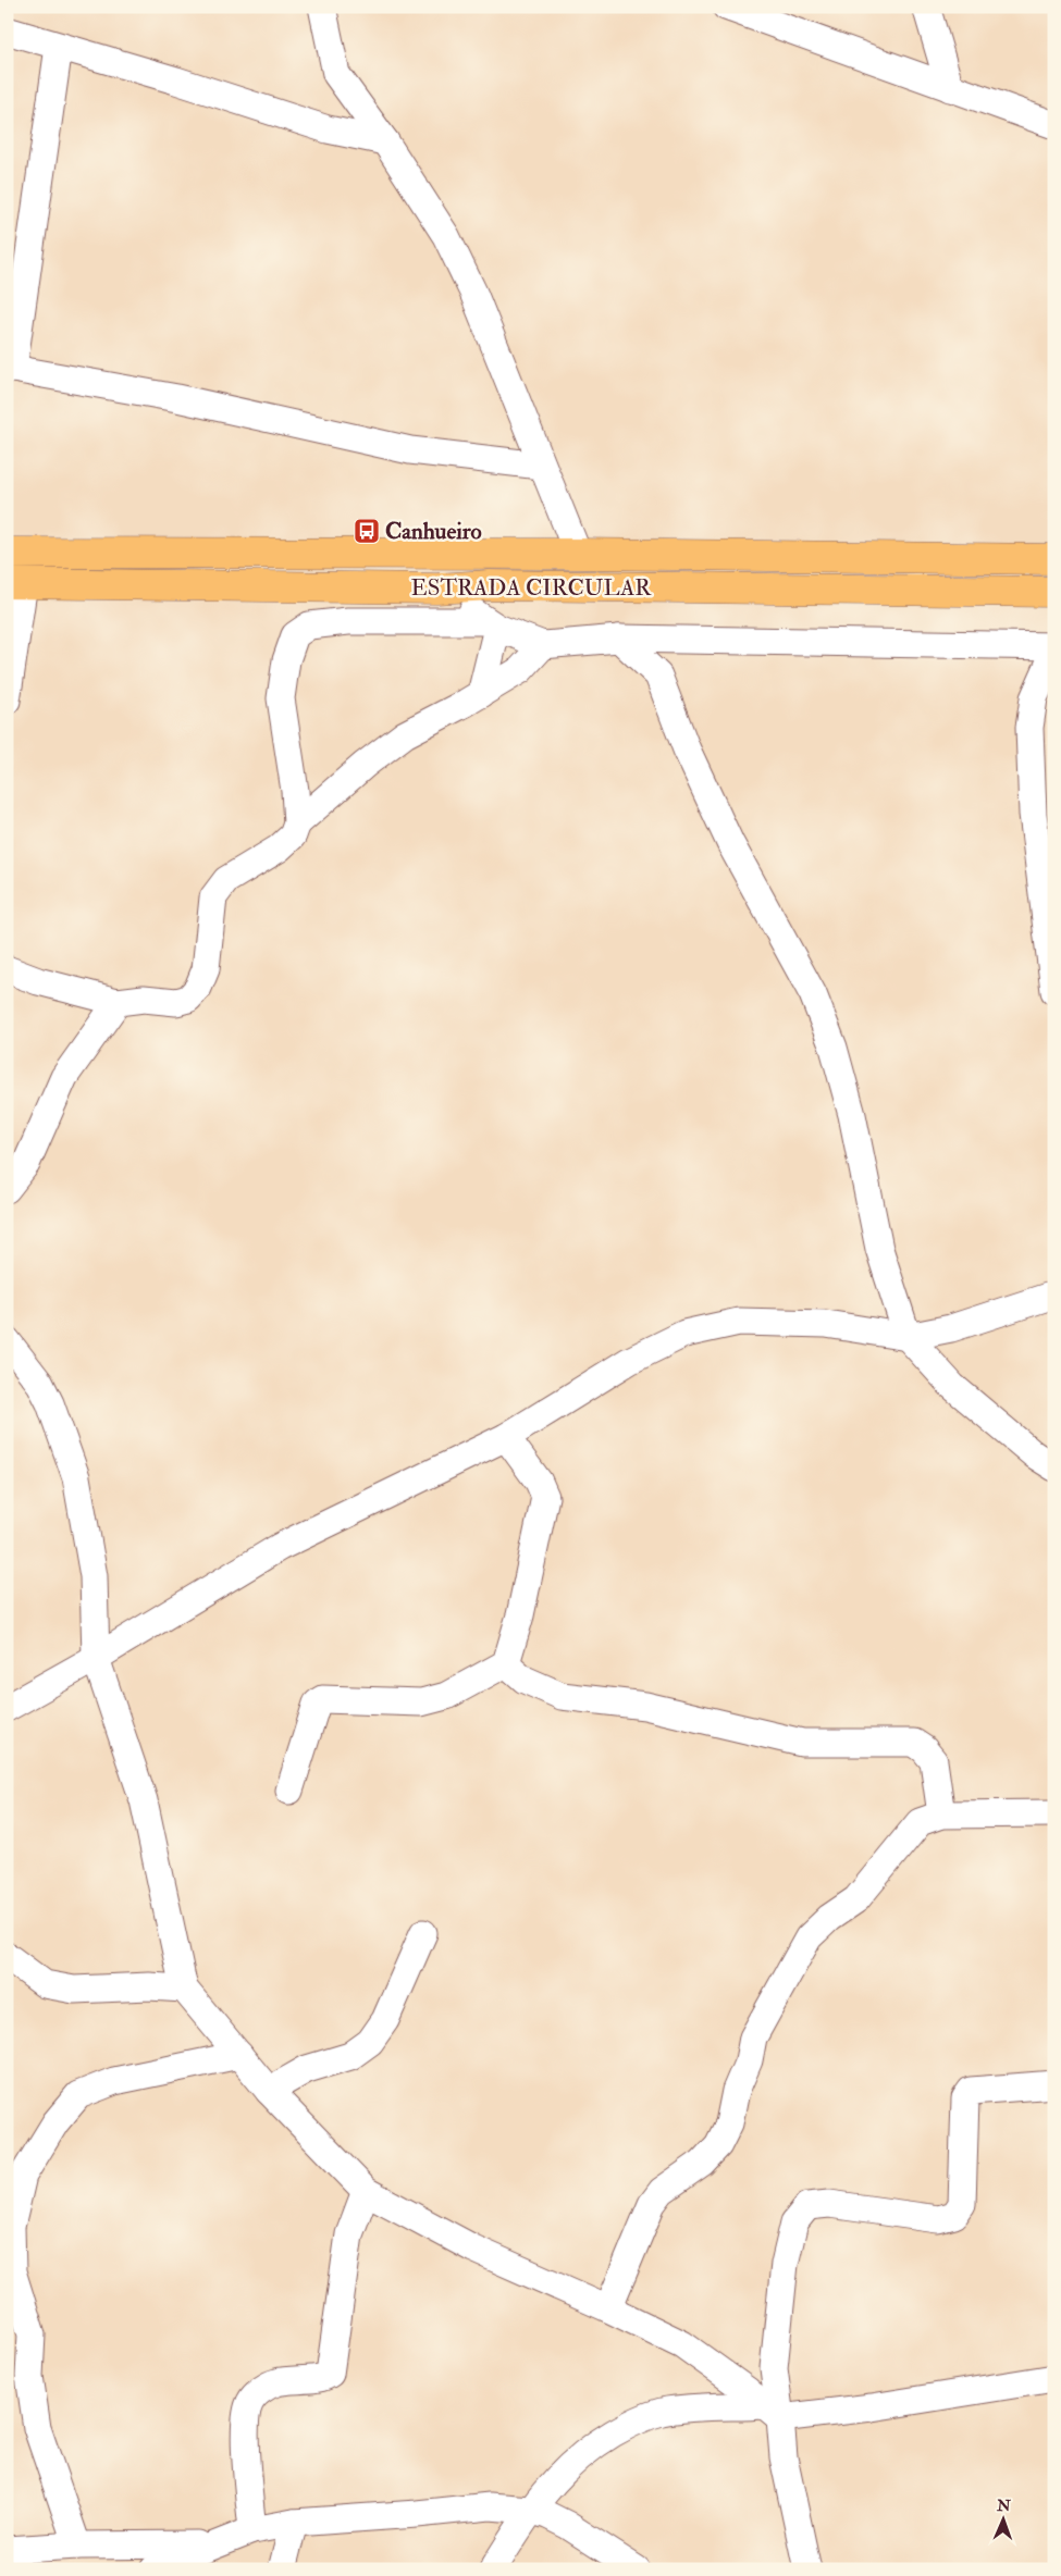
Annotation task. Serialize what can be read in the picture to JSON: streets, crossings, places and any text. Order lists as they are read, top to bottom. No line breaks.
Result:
{"streets":{"main road":["ESTRADA CIRCULAR"]},"places":{"bus stop":["Canhueiro"]},"north":"top"}
